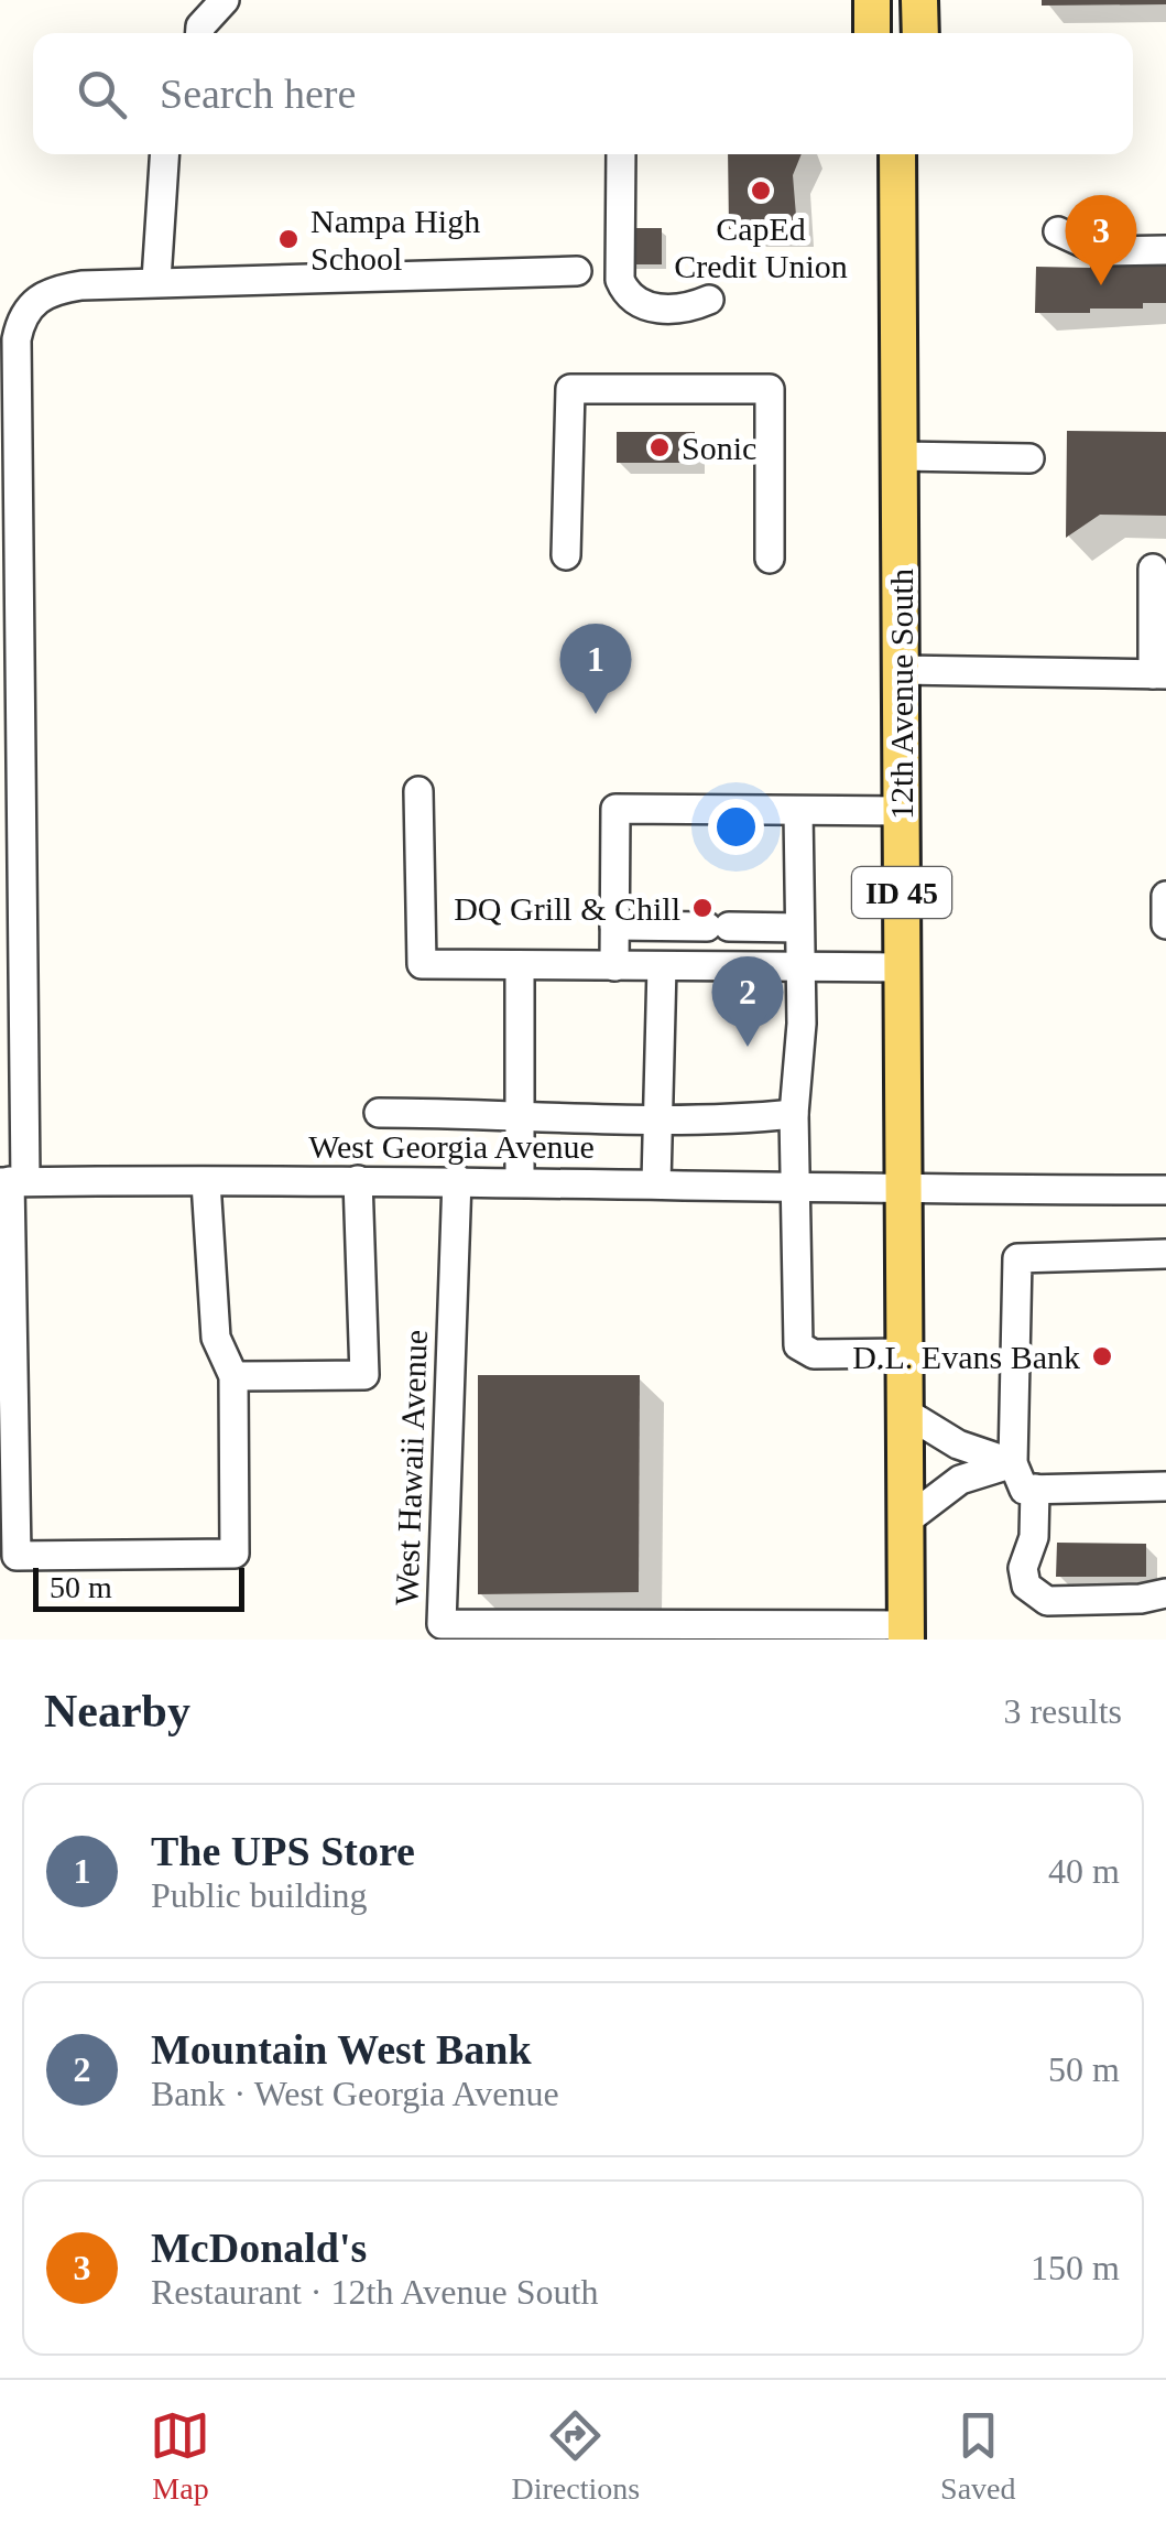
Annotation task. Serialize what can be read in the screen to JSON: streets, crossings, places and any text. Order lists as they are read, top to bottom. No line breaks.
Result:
{"streets":{"main road":["12th Avenue South","ID 45"],"street":["West Georgia Avenue","West Hawaii Avenue"]},"crossings":[["12th Avenue South","West Georgia Avenue"],["12th Avenue South","West Hawaii Avenue"],["West Georgia Avenue","West Hawaii Avenue"]],"places":["CapEd Credit Union","Nampa High School","Sonic","DQ Grill & Chill","D.L. Evans Bank"],"scale_bar":"50 m","page":{"search":"Search here","pins":["3","1","2"],"scale":"50 m","heading":["Nearby","3 results"],"list":[{"mark":"1","name":"The UPS Store","note":"Public building","value":"40 m"},{"mark":"2","name":"Mountain West Bank","note":"Bank · West Georgia Avenue","value":"50 m"},{"mark":"3","name":"McDonald's","note":"Restaurant · 12th Avenue South","value":"150 m"}],"nav":["Map","Directions","Saved"]}}
